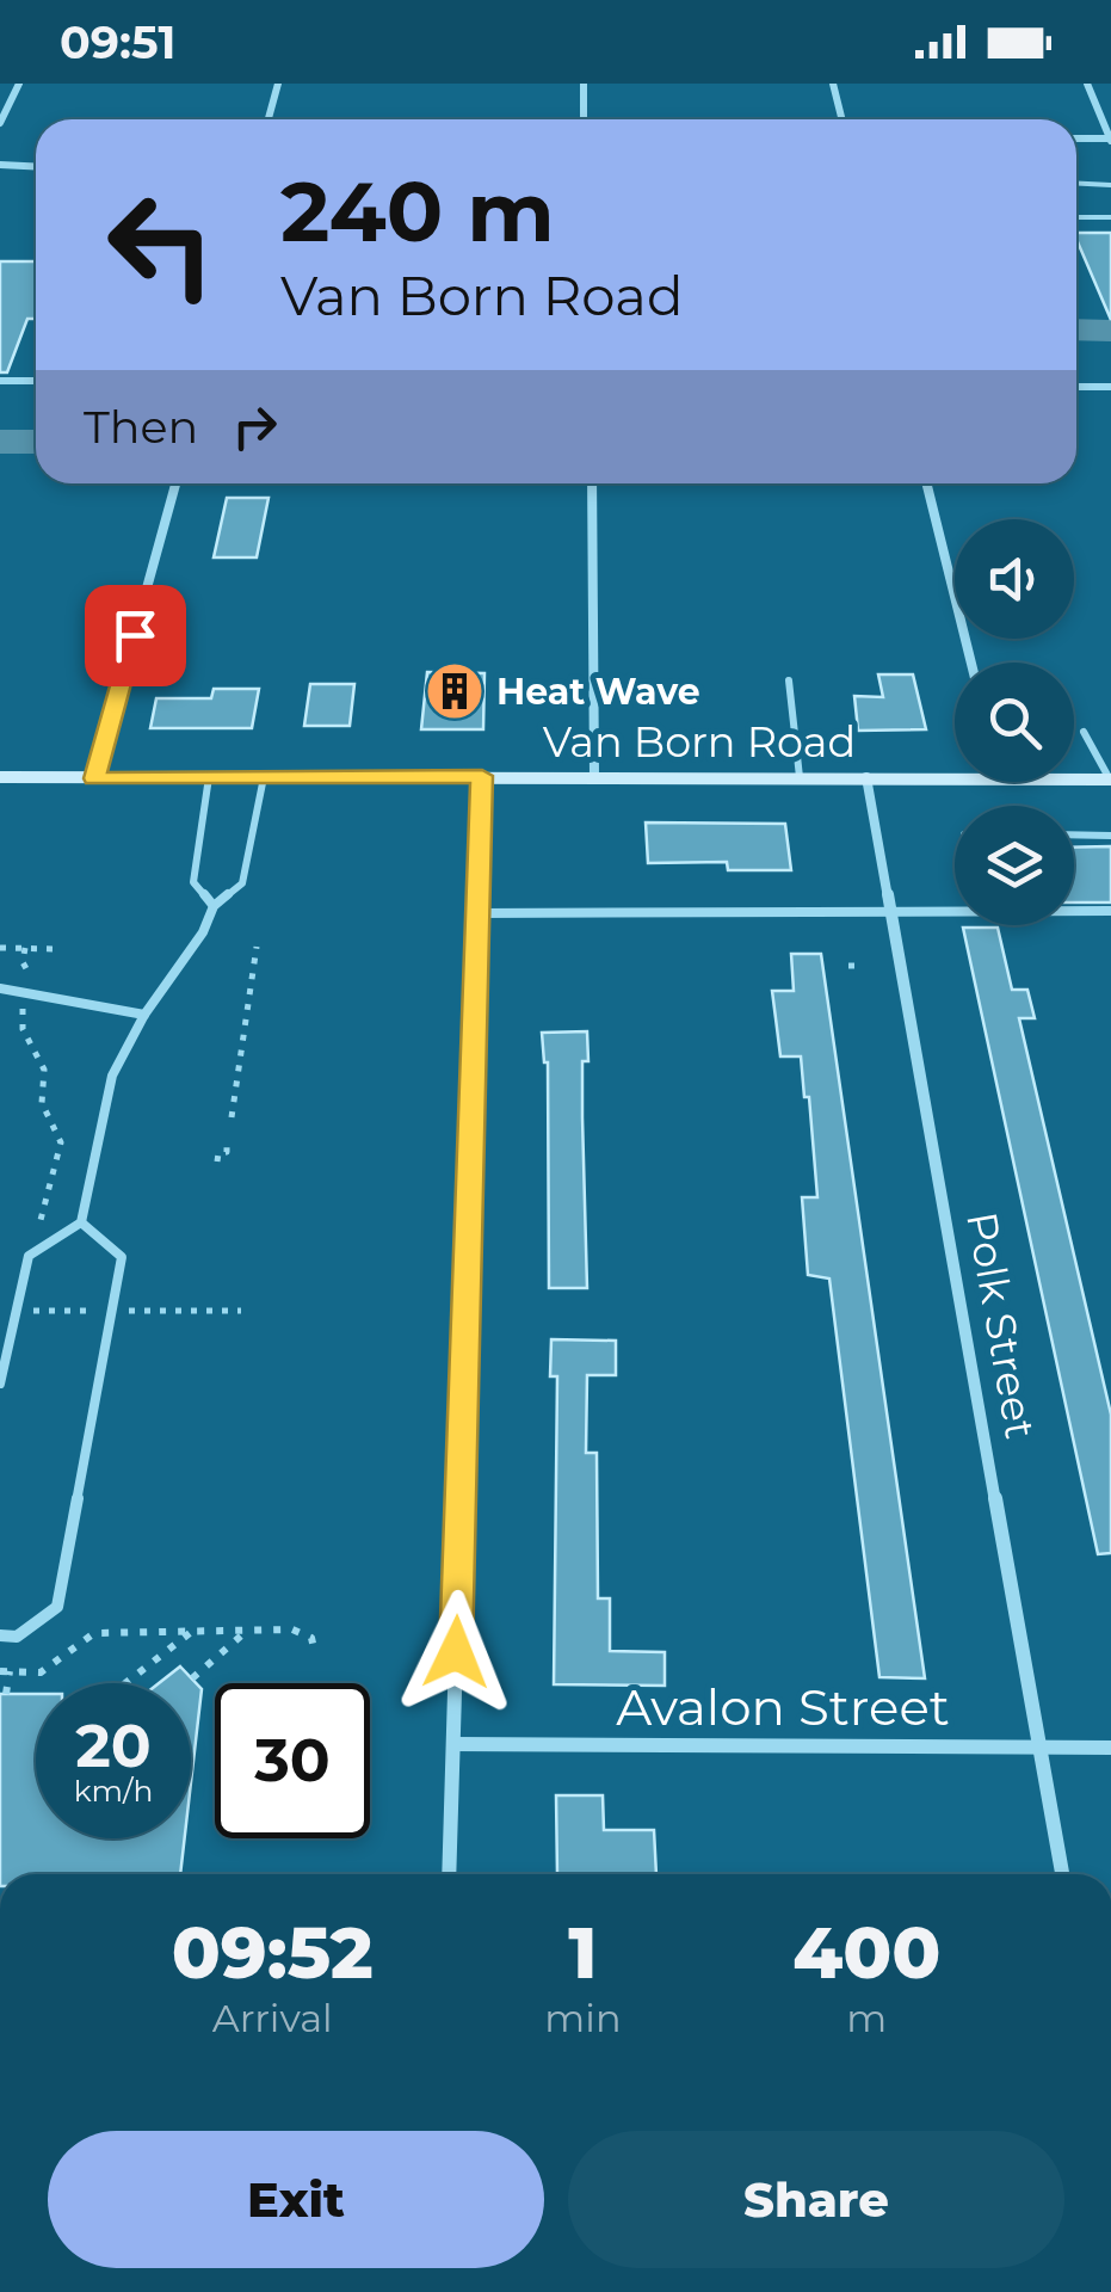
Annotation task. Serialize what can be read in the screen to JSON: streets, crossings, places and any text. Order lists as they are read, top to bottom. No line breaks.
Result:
{"streets":{"main road":["Van Born Road"],"street":["Polk Street","Avalon Street"]},"crossings":[["Van Born Road","Polk Street"],["Polk Street","Avalon Street"]],"places":{"building":["Heat Wave"]},"page":{"status":"09:51","turn":["240 m","Van Born Road"],"then":"Then","speed":"20 km/h","limit":"30","eta":["09:52","Arrival","1","min","400","m"],"buttons":["Exit","Share"]}}
